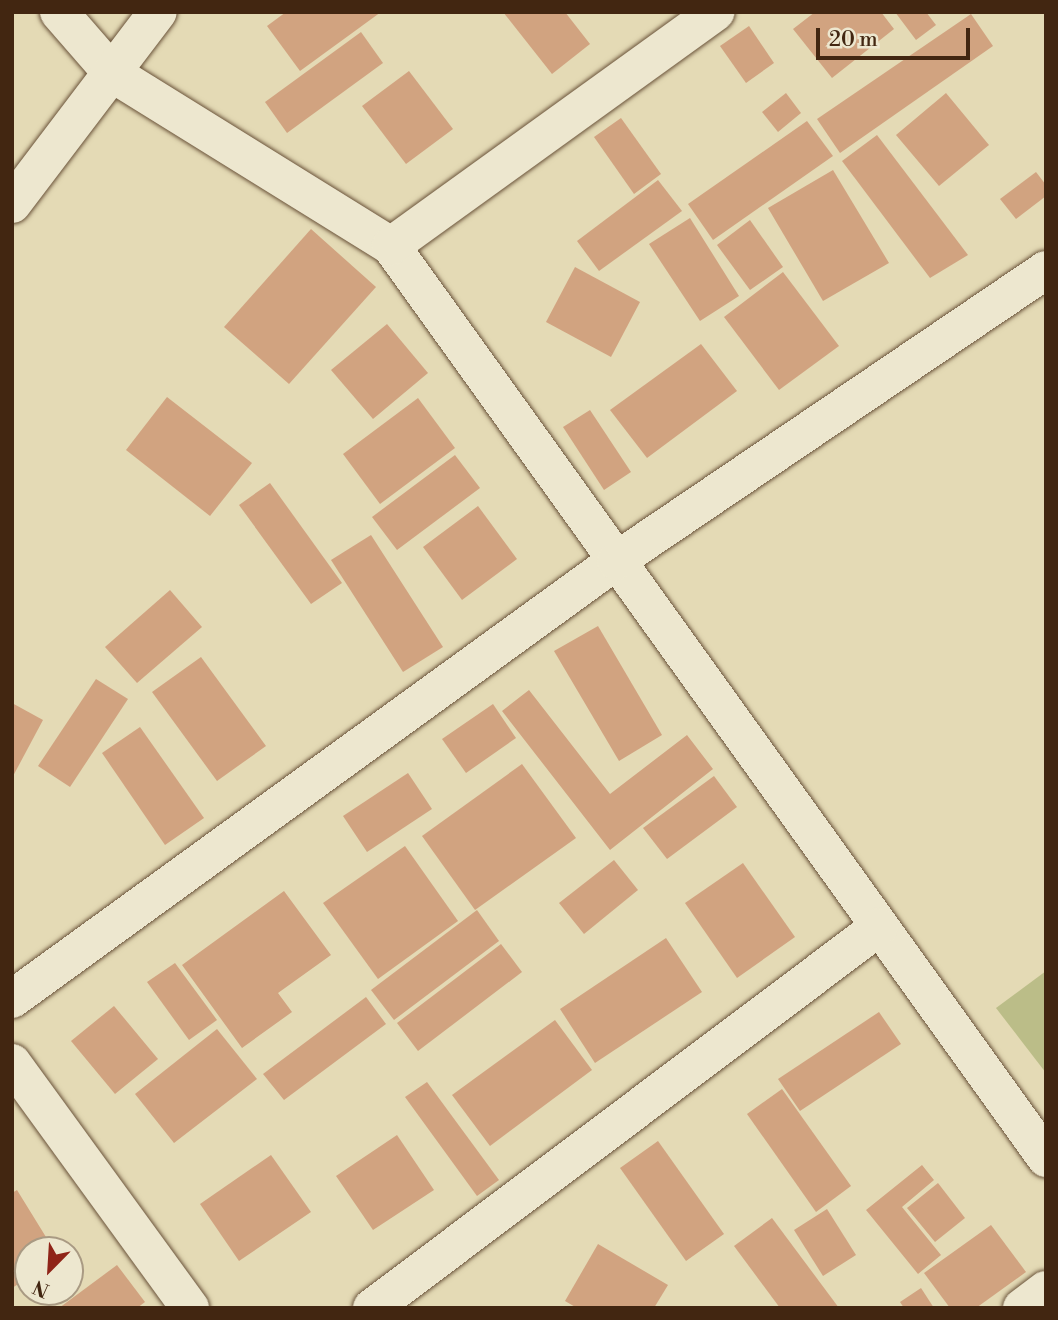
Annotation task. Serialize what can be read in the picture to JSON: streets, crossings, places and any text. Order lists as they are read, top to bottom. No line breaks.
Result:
{"scale_bar":"20 m","north":"bottom left"}
